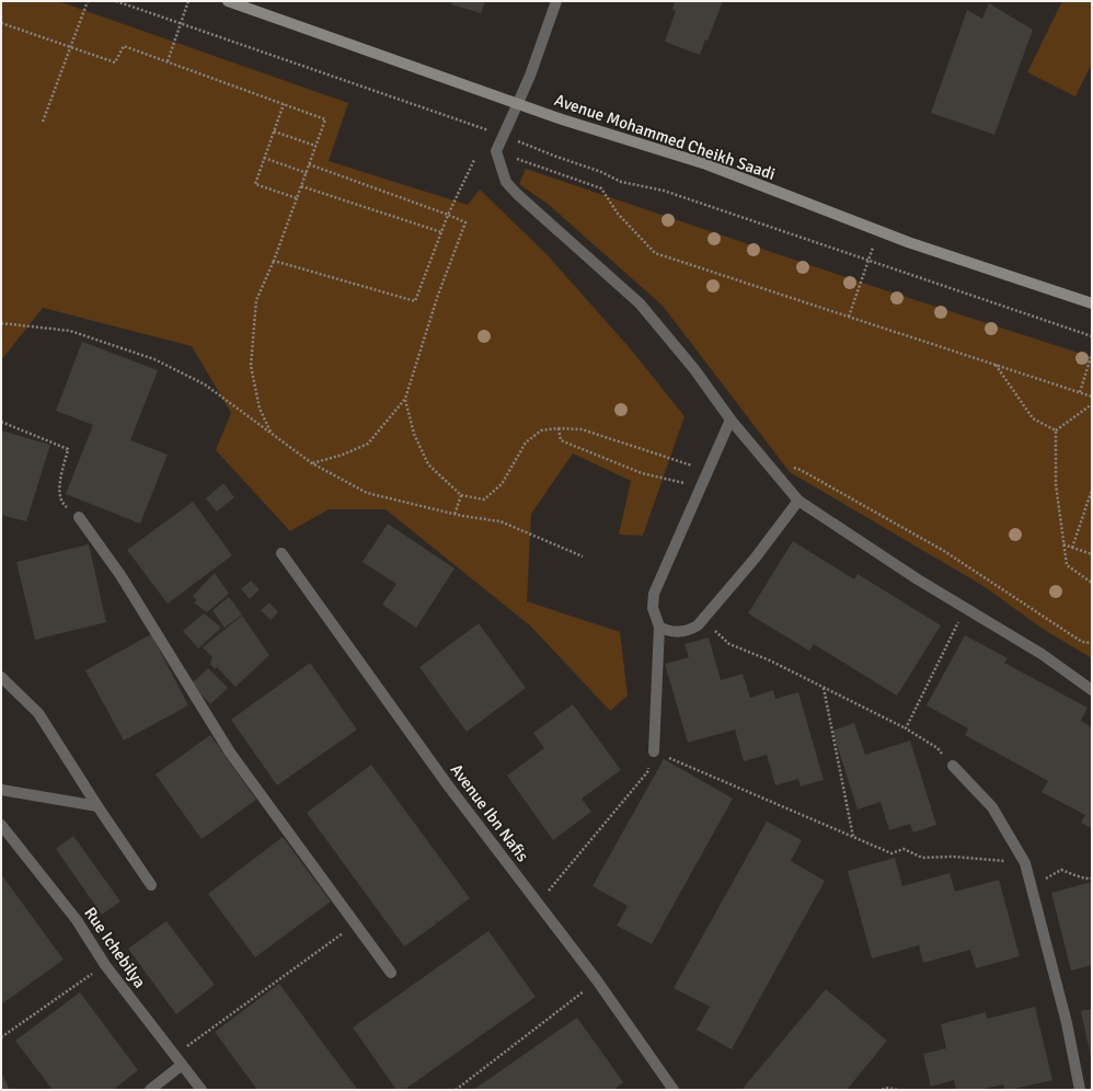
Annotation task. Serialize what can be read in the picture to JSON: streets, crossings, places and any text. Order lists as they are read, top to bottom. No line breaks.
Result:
{"streets":{"main road":["Avenue Mohammed Cheikh Saadi"],"street":["Avenue Ibn Nafis","Rue Ichebilya"]}}
